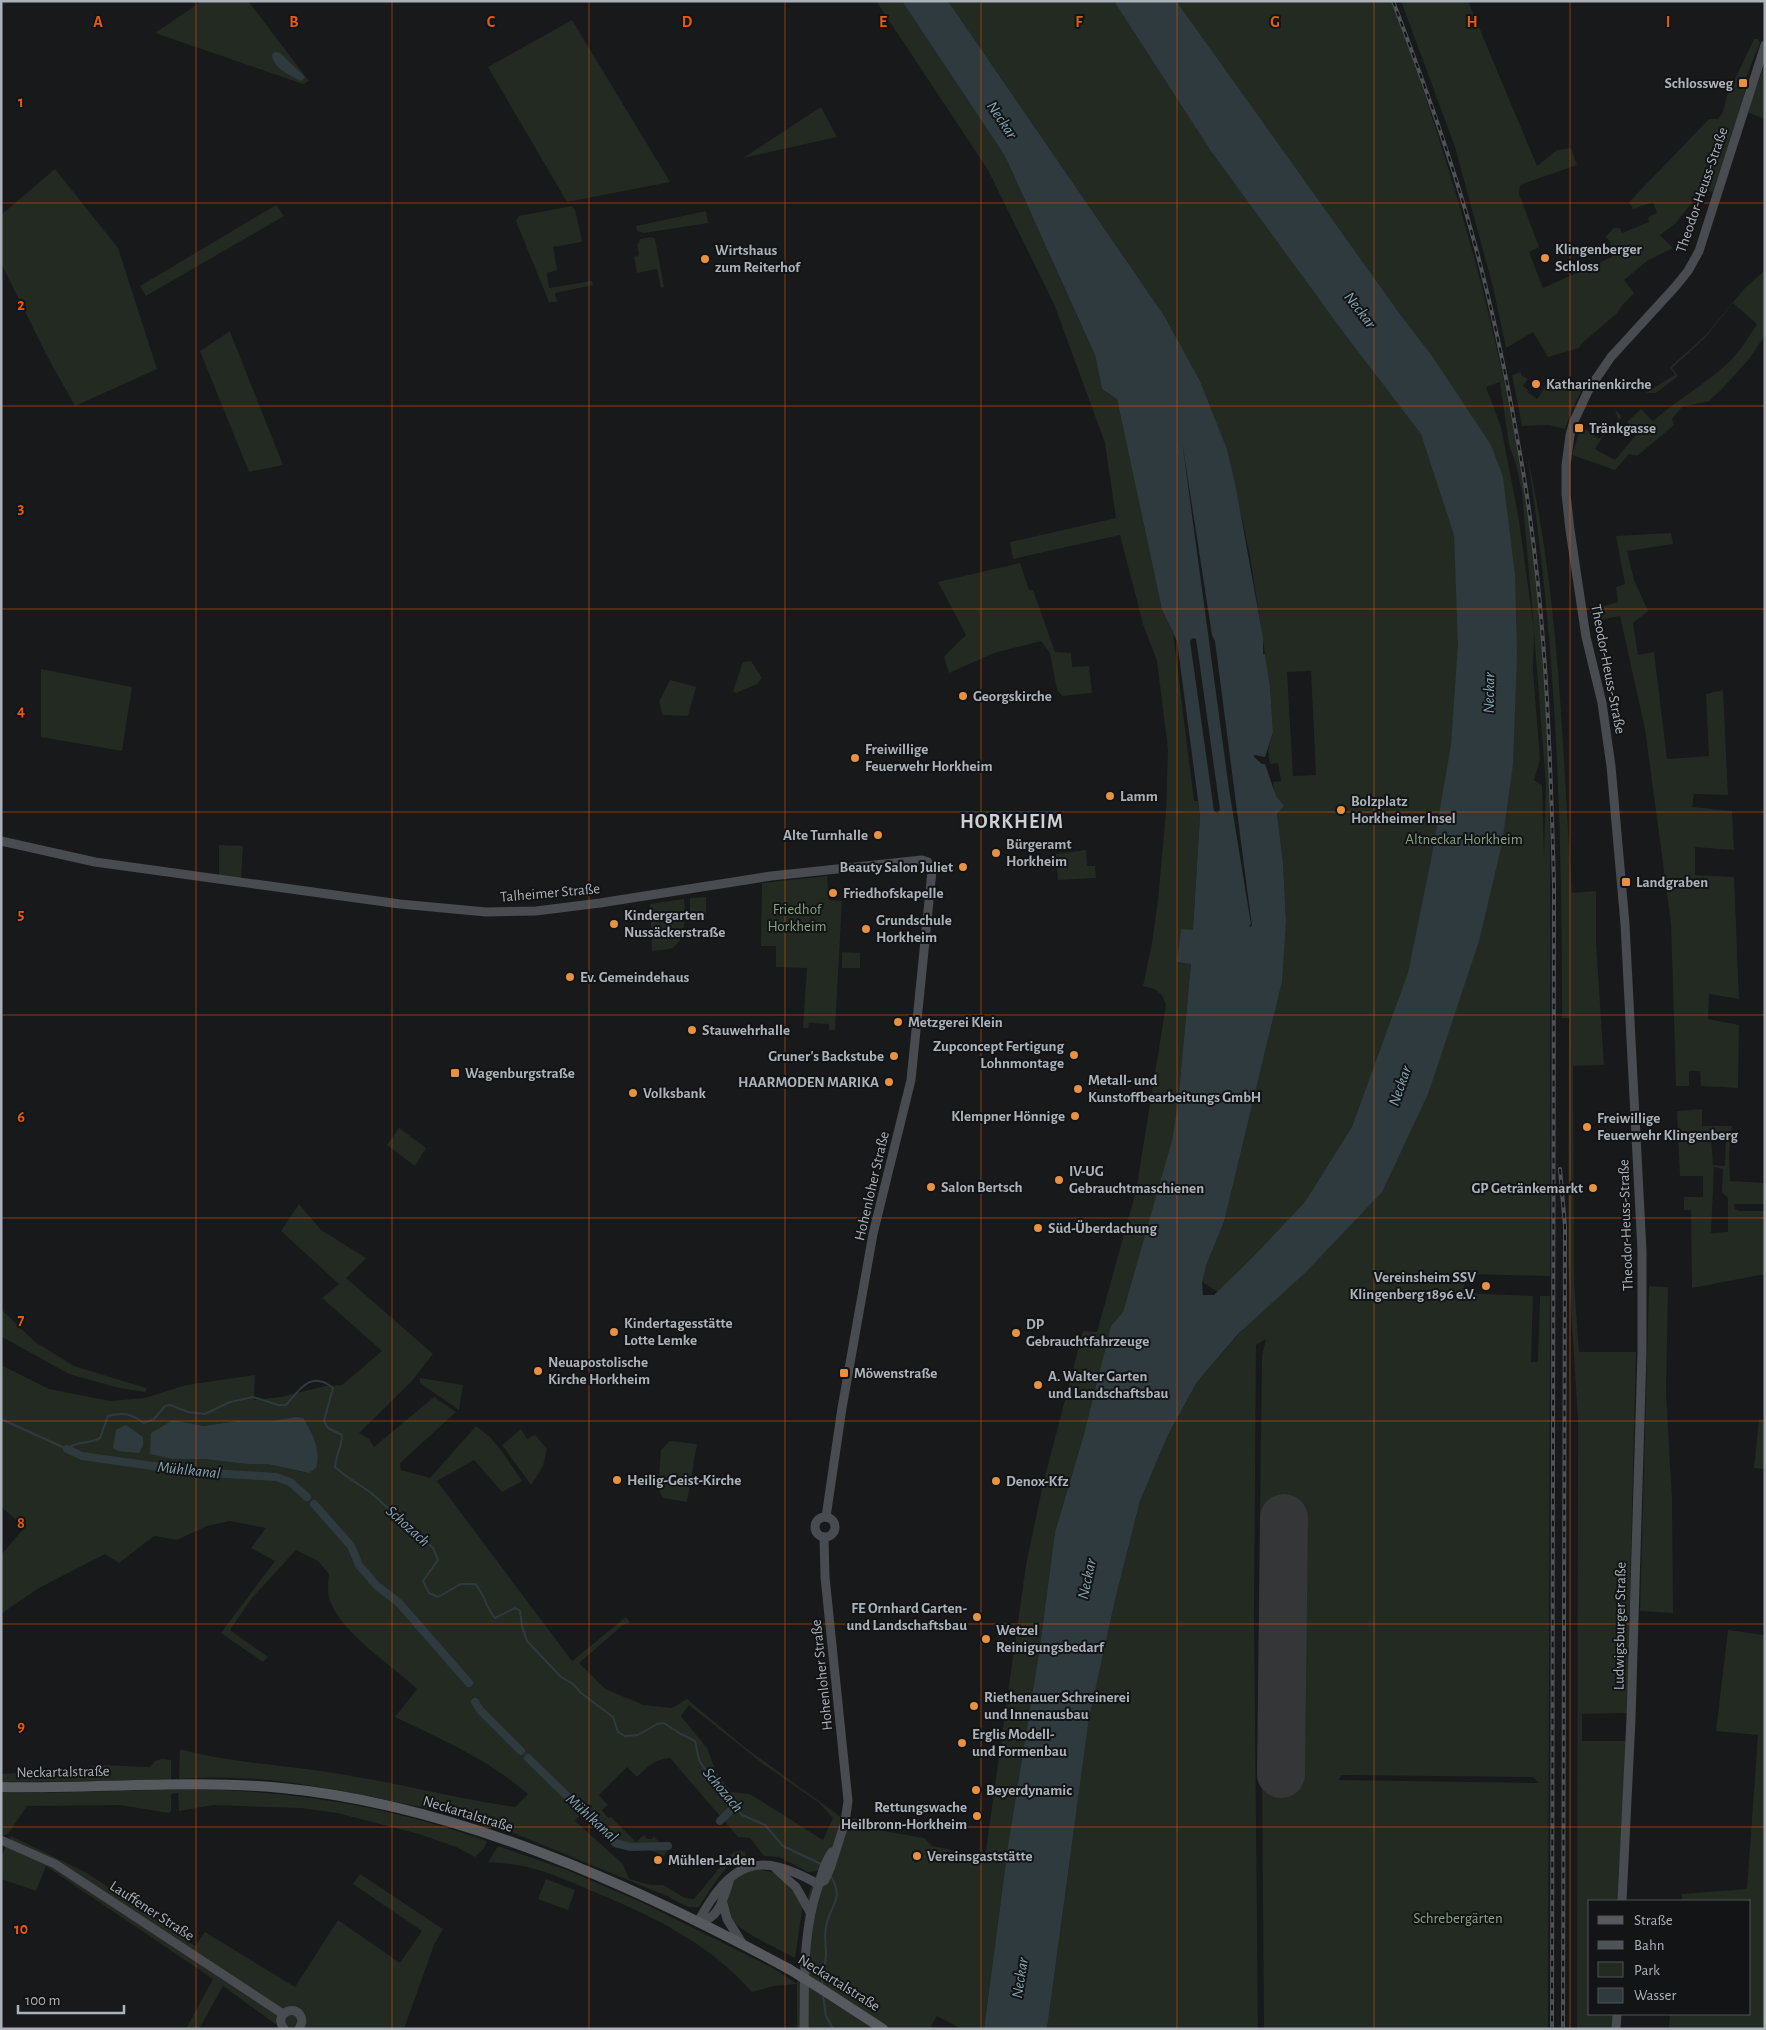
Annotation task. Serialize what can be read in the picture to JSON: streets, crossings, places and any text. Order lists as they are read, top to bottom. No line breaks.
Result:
{"streets":{"main road":["Neckartalstraße"],"street":["Theodor-Heuss-Straße","Talheimer Straße","Hohenloher Straße","Ludwigsburger Straße","Lauffener Straße"]},"crossings":[["Theodor-Heuss-Straße","Ludwigsburger Straße"],["Talheimer Straße","Hohenloher Straße"]],"districts":["HORKHEIM"],"water":["Neckar","Mühlkanal","Schozach"],"parks":["Altneckar Horkheim","Friedhof Horkheim","Schrebergärten"],"places":{"transit":["Schlossweg","Tränkgasse","Landgraben","Wagenburgstraße","Möwenstraße"],"other":["Klingenberger Schloss","Wirtshaus zum Reiterhof","Katharinenkirche","Georgskirche","Freiwillige Feuerwehr Horkheim","Lamm","Bolzplatz Horkheimer Insel","Alte Turnhalle","Bürgeramt Horkheim","Beauty Salon Juliet","Friedhofskapelle","Kindergarten Nussäckerstraße","Grundschule Horkheim","Ev. Gemeindehaus","Metzgerei Klein","Stauwehrhalle","Zupconcept Fertigung Lohnmontage","Gruner's Backstube","HAARMODEN MARIKA","Metall- und Kunstoffbearbeitungs GmbH","Volksbank","Klempner Hönnige","Freiwillige Feuerwehr Klingenberg","IV-UG Gebrauchtmaschienen","Salon Bertsch","GP Getränkemarkt","Süd-Überdachung","Vereinsheim SSV Klingenberg 1896 e.V.","Kindertagesstätte Lotte Lemke","DP Gebrauchtfahrzeuge","Neuapostolische Kirche Horkheim","A. Walter Garten und Landschaftsbau","Heilig-Geist-Kirche","Denox-Kfz","FE Ornhard Garten- und Landschaftsbau","Wetzel Reinigungsbedarf","Riethenauer Schreinerei und Innenausbau","Erglis Modell- und Formenbau","Beyerdynamic","Rettungswache Heilbronn-Horkheim","Vereinsgaststätte","Mühlen-Laden"]},"legend":["Straße","Bahn","Park","Wasser"],"scale_bar":"100 m","grid":{"columns":["A","B","C","D","E","F","G","H","I"],"rows":["1","2","3","4","5","6","7","8","9","10"]}}
